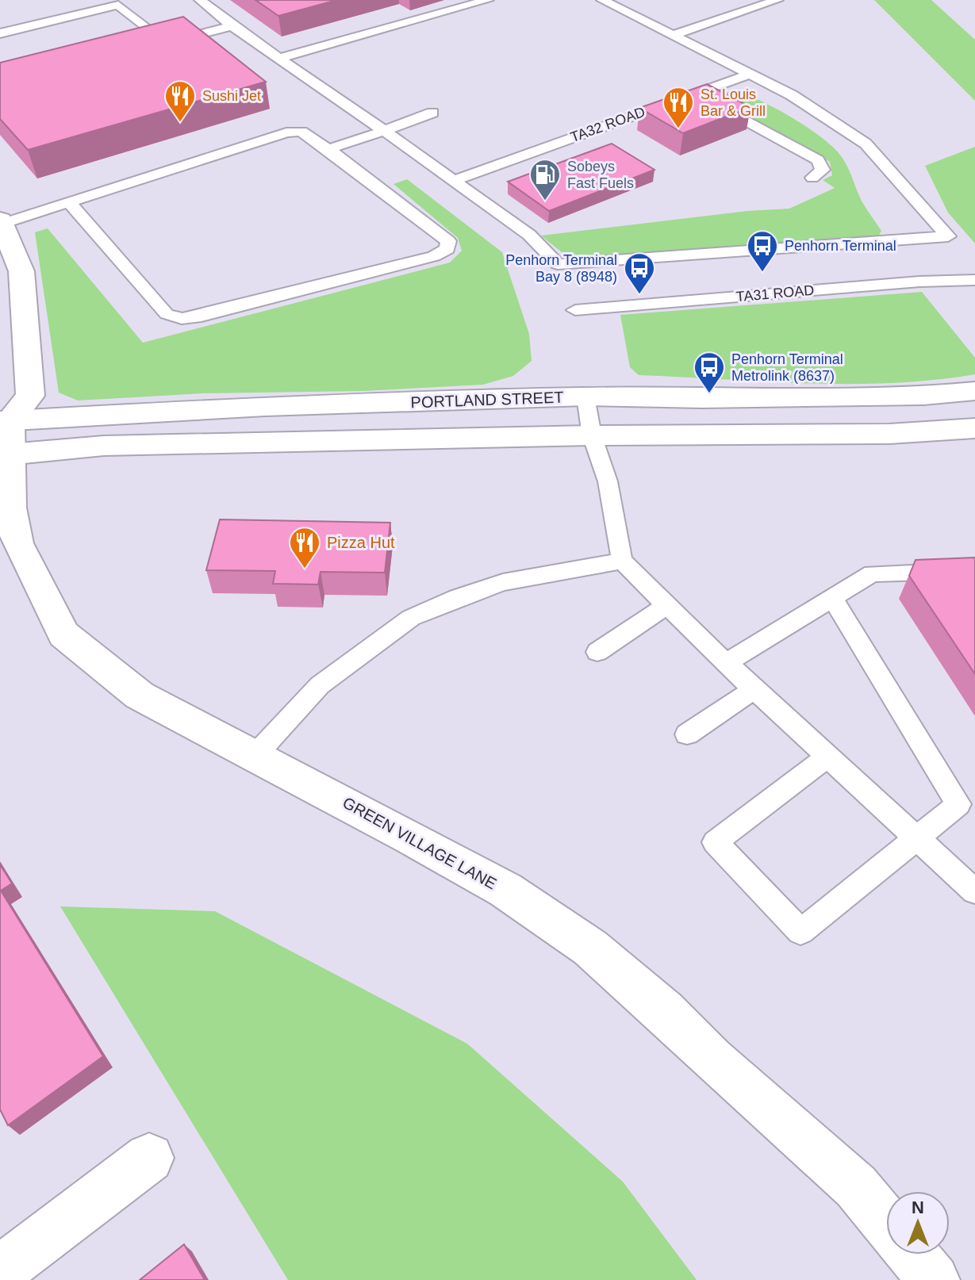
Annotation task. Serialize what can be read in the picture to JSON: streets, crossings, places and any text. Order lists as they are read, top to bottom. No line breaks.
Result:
{"streets":{"main road":["PORTLAND STREET","GREEN VILLAGE LANE"],"lane":["TA32 ROAD","TA31 ROAD"]},"crossings":[["PORTLAND STREET","GREEN VILLAGE LANE"]],"places":{"restaurant":["Sushi Jet","St. Louis Bar & Grill","Pizza Hut"],"fuel station":["Sobeys Fast Fuels"],"bus stop":["Penhorn Terminal","Penhorn Terminal Bay 8 (8948)","Penhorn Terminal Metrolink (8637)"]},"north":"top"}
